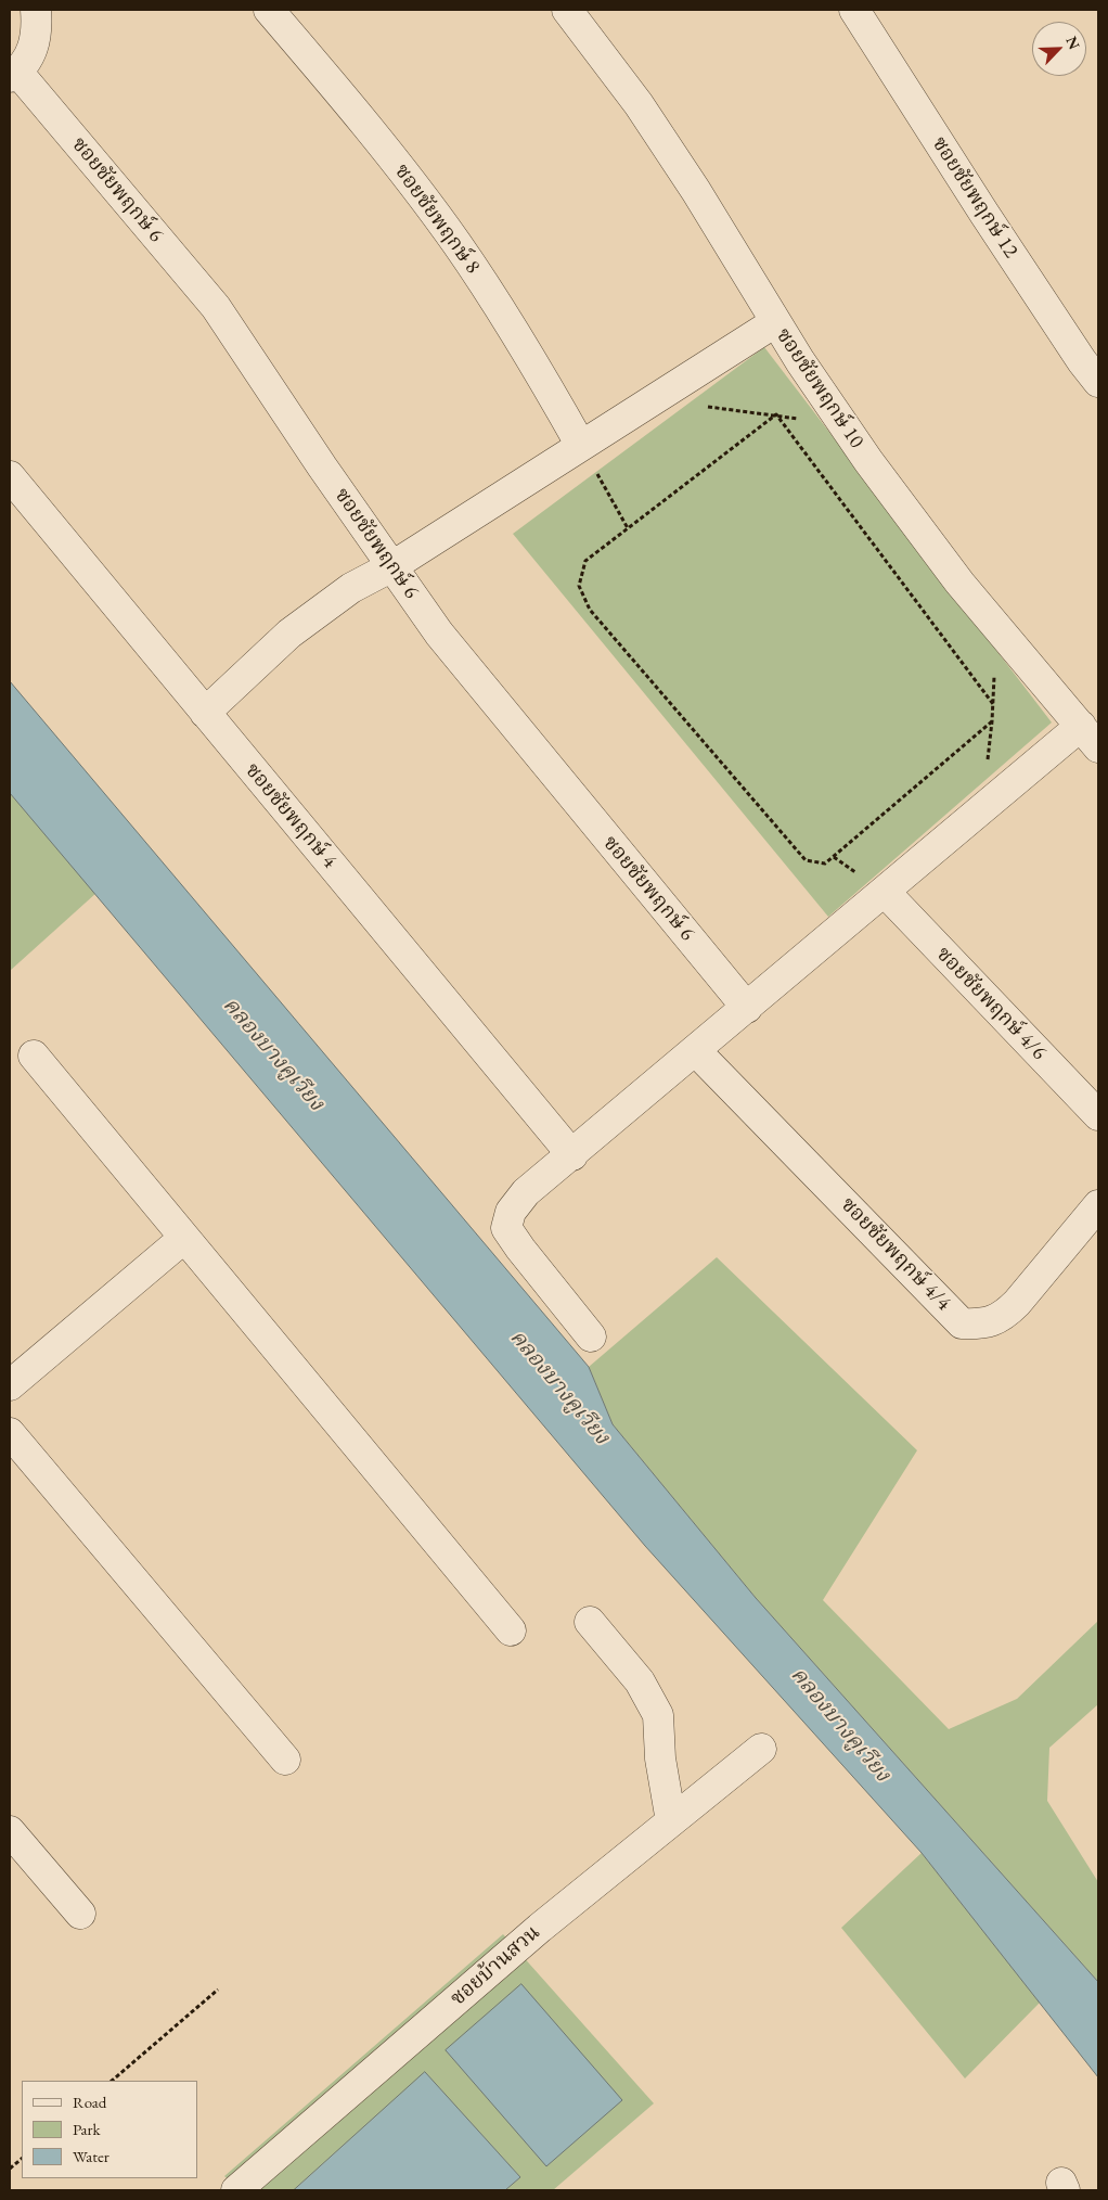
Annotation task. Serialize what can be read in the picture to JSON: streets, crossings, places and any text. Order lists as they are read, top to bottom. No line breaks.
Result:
{"streets":{"street":["ซอยชัยพฤกษ์ 6","ซอยชัยพฤกษ์ 12","ซอยชัยพฤกษ์ 8","ซอยชัยพฤกษ์ 10","ซอยชัยพฤกษ์ 4","ซอยชัยพฤกษ์ 4/6","ซอยชัยพฤกษ์ 4/4","ซอยบ้านสวน"]},"water":["คลองบางคูเวียง"],"legend":["Road","Park","Water"],"north":"top right"}
